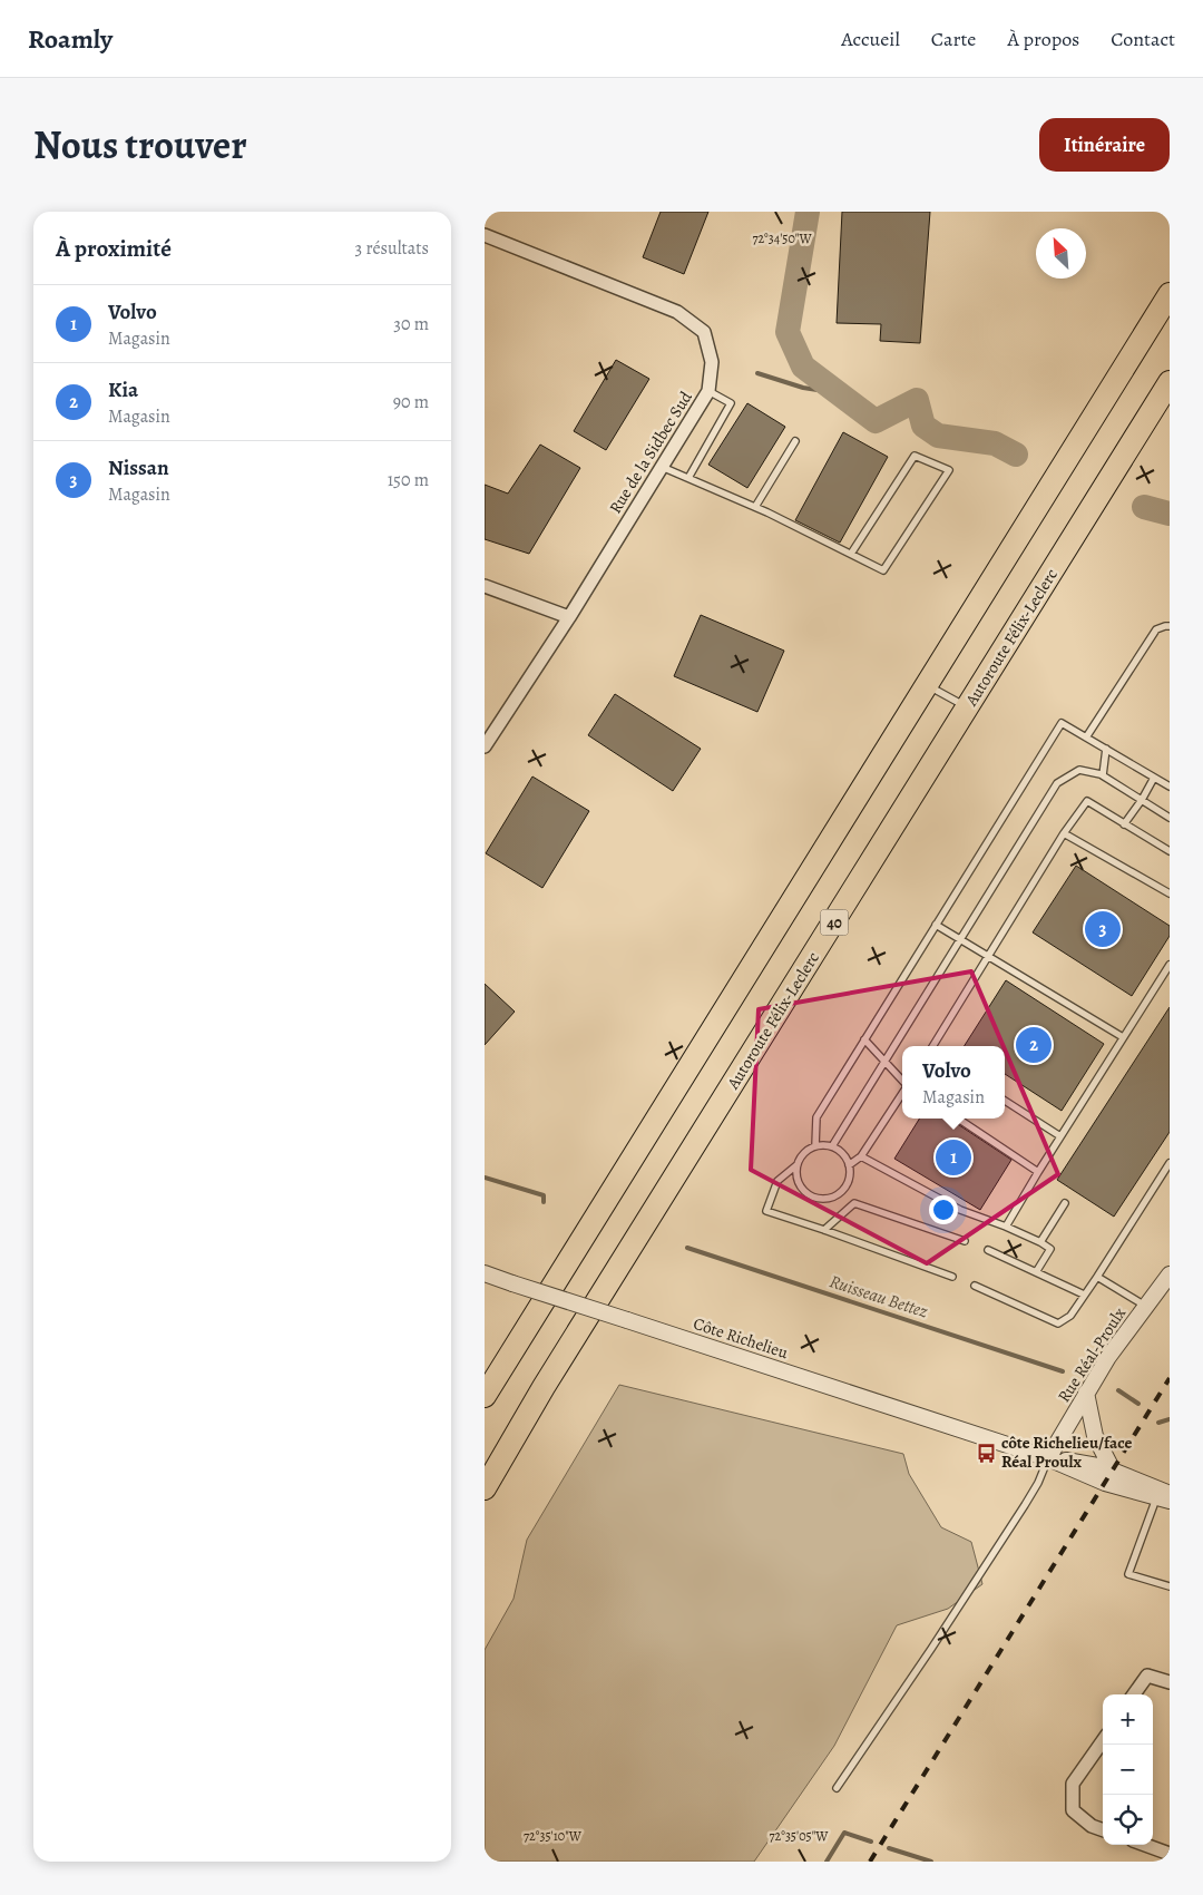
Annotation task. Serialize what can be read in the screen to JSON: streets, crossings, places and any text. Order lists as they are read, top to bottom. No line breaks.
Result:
{"streets":{"highway":["Autoroute Félix-Leclerc","40"],"street":["Rue de la Sidbec Sud","Côte Richelieu","Rue Réal-Proulx"]},"crossings":[["Côte Richelieu","Rue Réal-Proulx"]],"water":["Ruisseau Bettez"],"places":{"bus stop":["côte Richelieu/face Réal Proulx"]},"north":"top left","page":{"header":"Roamly","nav":["Accueil","Carte","À propos","Contact"],"title":"Nous trouver","buttons":"Itinéraire","heading":["À proximité","3 résultats"],"list":[{"mark":"1","name":"Volvo","note":"Magasin","value":"30 m"},{"mark":"2","name":"Kia","note":"Magasin","value":"90 m"},{"mark":"3","name":"Nissan","note":"Magasin","value":"150 m"}],"pins":["3","2","1"],"popup":["Volvo","Magasin"],"map_buttons":["+","−"]},"coordinates":["72°34'50\"W","72°35'10\"W","72°35'05\"W"]}
